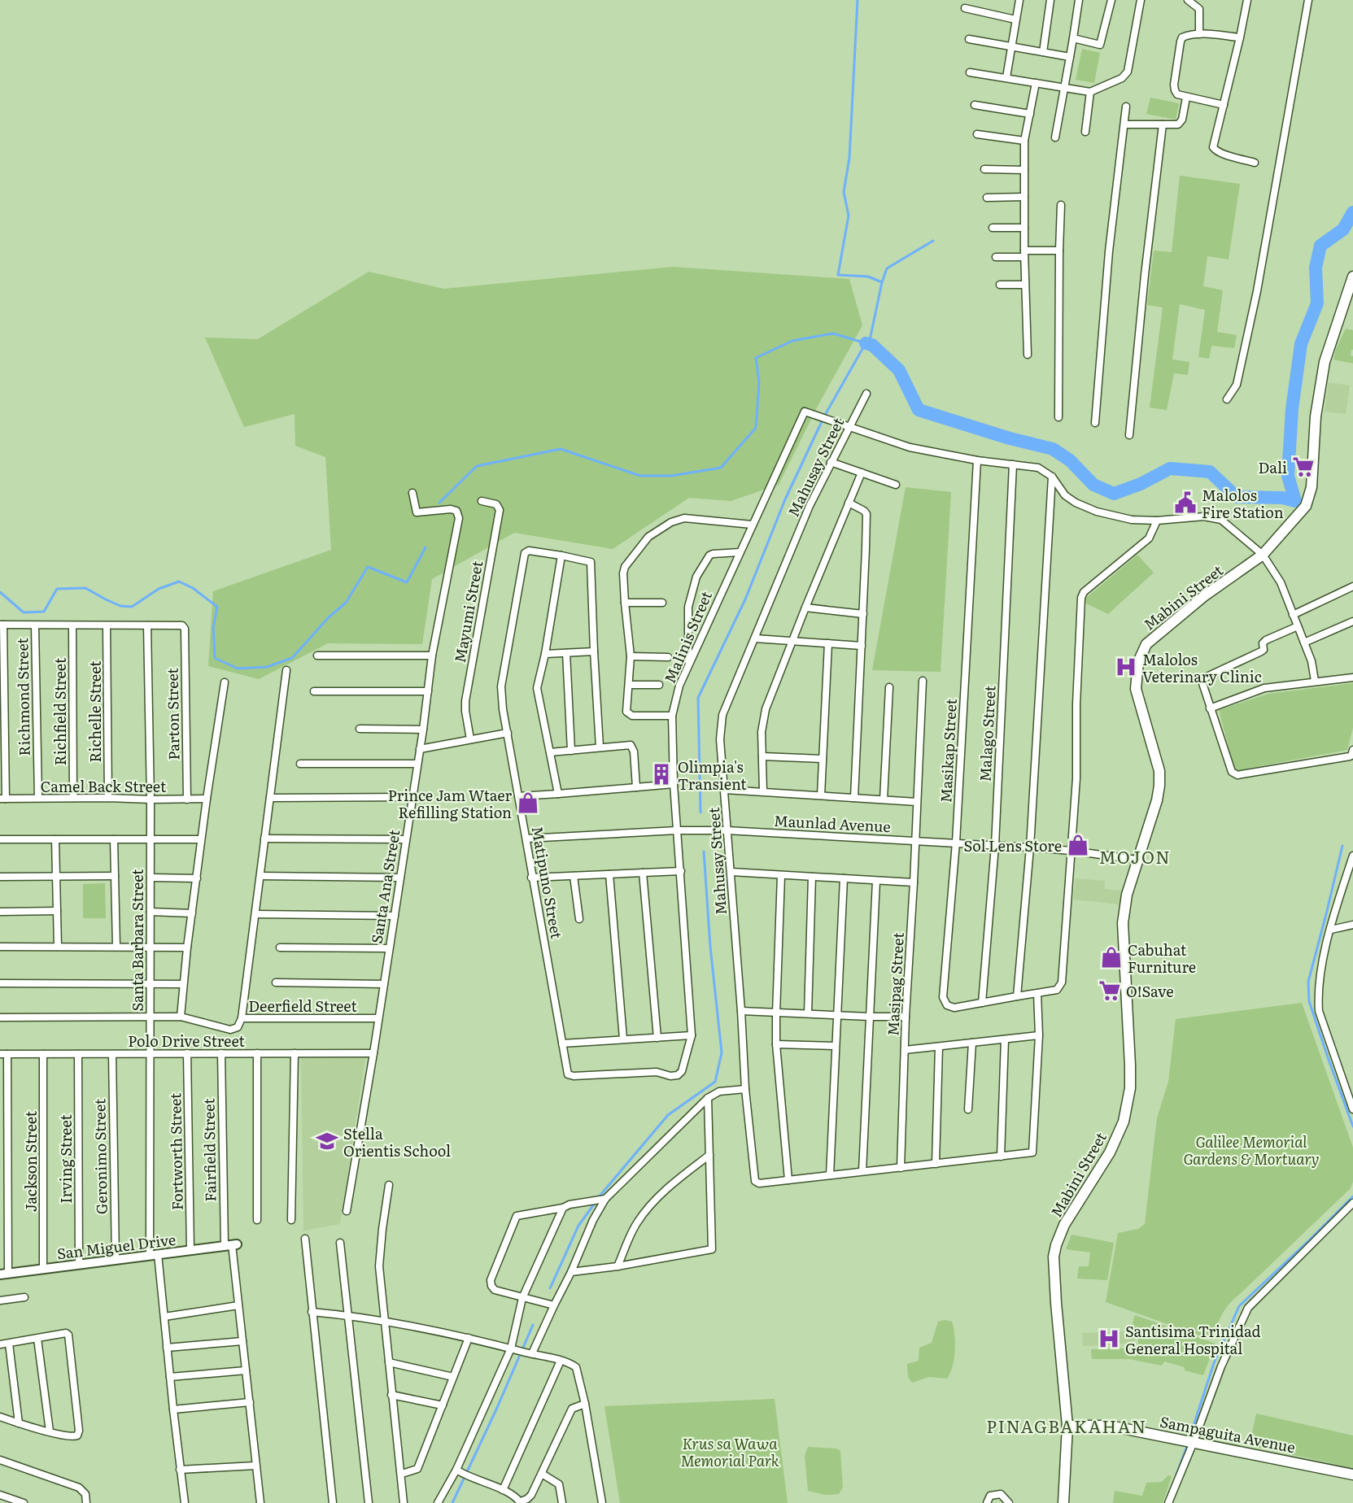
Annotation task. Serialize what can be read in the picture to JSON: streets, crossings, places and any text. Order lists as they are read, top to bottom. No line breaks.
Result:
{"streets":{"main road":["Mabini Street","Sampaguita Avenue"],"street":["Mahusay Street","Mayumi Street","Malinis Street","Richmond Street","Richfield Street","Richelle Street","Parton Street","Malago Street","Masikap Street","Camel Back Street","Maunlad Avenue","Matipuno Street","Santa Ana Street","Santa Barbara Street","Masipag Street","Deerfield Street","Polo Drive Street","Fairfield Street","Fortworth Street","Geronimo Street","Irving Street","Jackson Street","San Miguel Drive"]},"crossings":[["Mahusay Street","Malinis Street"],["Mahusay Street","Maunlad Avenue"],["Mabini Street","Maunlad Avenue"],["Mabini Street","Sampaguita Avenue"],["Malinis Street","Maunlad Avenue"],["Malinis Street","Matipuno Street"],["Richmond Street","Camel Back Street"],["Richfield Street","Camel Back Street"],["Richelle Street","Camel Back Street"],["Parton Street","Camel Back Street"],["Parton Street","Santa Barbara Street"],["Malago Street","Masikap Street"],["Malago Street","Maunlad Avenue"],["Masikap Street","Maunlad Avenue"],["Camel Back Street","Santa Barbara Street"],["Maunlad Avenue","Matipuno Street"],["Maunlad Avenue","Masipag Street"],["Santa Ana Street","Deerfield Street"],["Santa Ana Street","Polo Drive Street"],["Santa Barbara Street","Deerfield Street"],["Santa Barbara Street","Polo Drive Street"],["Santa Barbara Street","San Miguel Drive"],["Polo Drive Street","Fairfield Street"],["Polo Drive Street","Fortworth Street"],["Polo Drive Street","Geronimo Street"],["Polo Drive Street","Irving Street"],["Polo Drive Street","Jackson Street"],["Fairfield Street","San Miguel Drive"],["Fortworth Street","San Miguel Drive"],["Geronimo Street","San Miguel Drive"],["Irving Street","San Miguel Drive"],["Jackson Street","San Miguel Drive"]],"districts":["MOJON","PINAGBAKAHAN"],"parks":["Galilee Memorial Gardens & Mortuary","Krus sa Wawa Memorial Park"],"places":{"supermarket":["Dali","O!Save"],"public building":["Malolos Fire Station"],"hospital":["Malolos Veterinary Clinic","Santisima Trinidad General Hospital"],"building":["Olimpia's Transient"],"shop":["Prince Jam Wtaer Refilling Station","Sol Lens Store","Cabuhat Furniture"],"school or university":["Stella Orientis School"]}}
